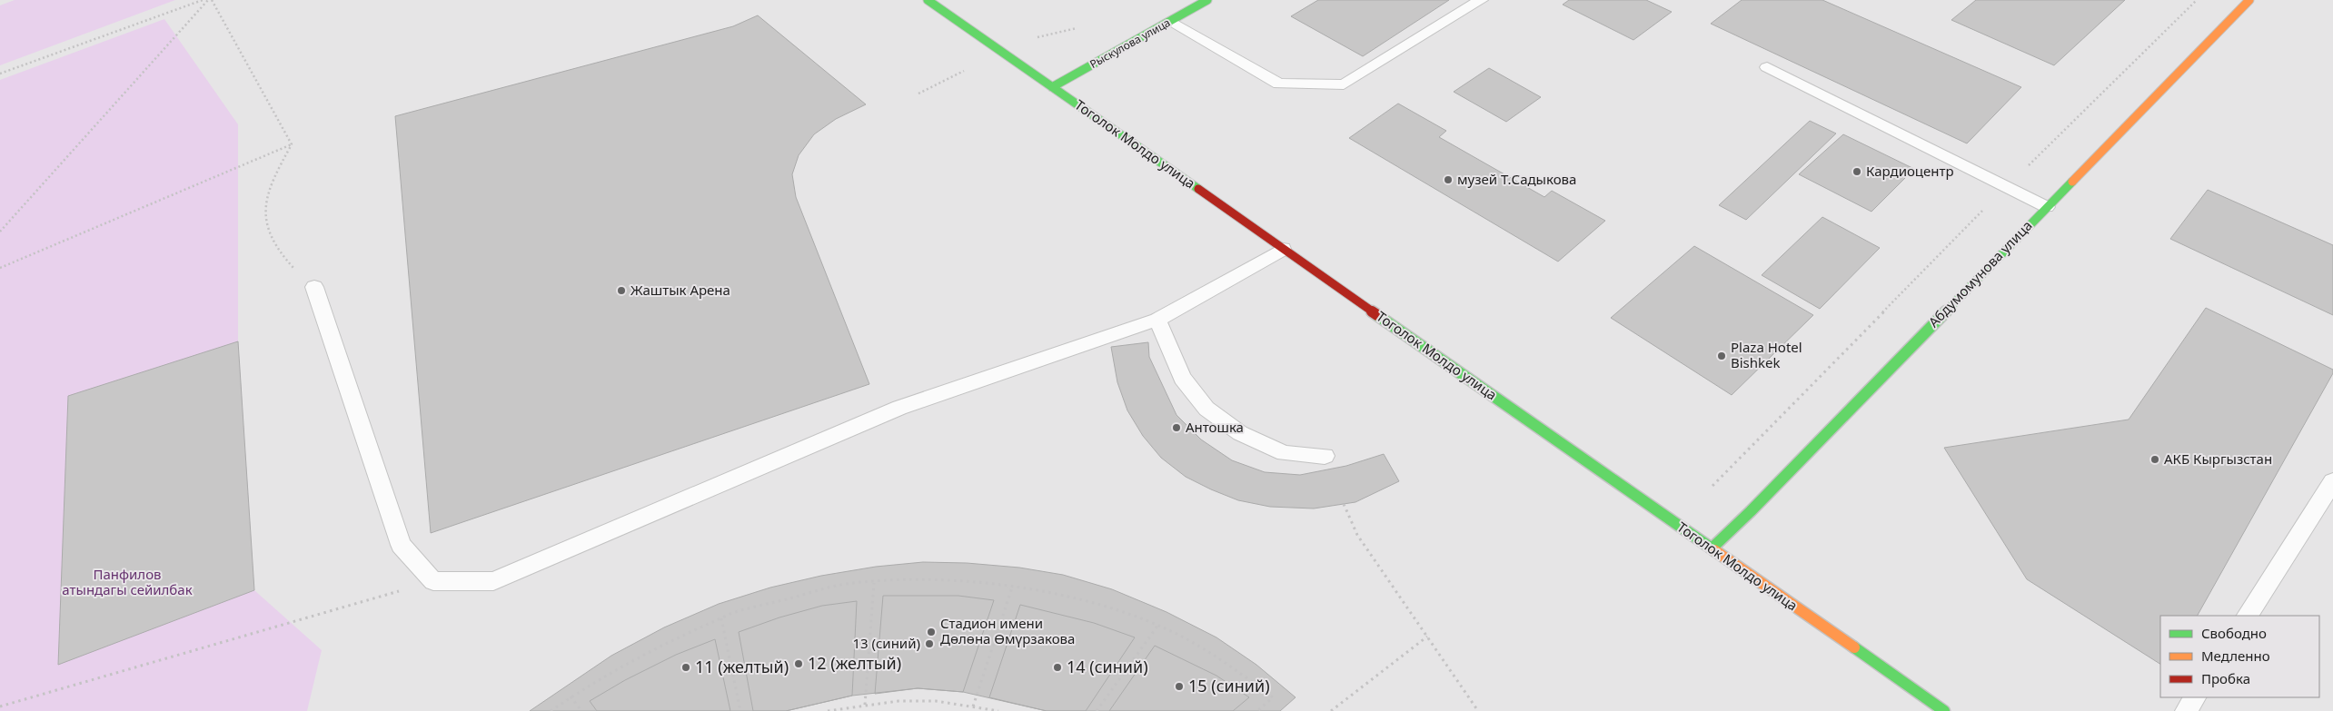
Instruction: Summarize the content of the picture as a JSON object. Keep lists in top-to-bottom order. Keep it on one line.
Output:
{"streets":{"street":["Рыскулова улица","Тоголок Молдо улица","Абдумомунова улица"]},"crossings":[["Рыскулова улица","Тоголок Молдо улица"],["Тоголок Молдо улица","Абдумомунова улица"]],"parks":["Панфилов атындагы сейилбак"],"places":["Кардиоцентр","музей Т.Садыкова","Жаштык Арена","Plaza Hotel Bishkek","Антошка","АКБ Кыргызстан","Стадион имени Дөлөна Өмүрзакова","13 (синий)","12 (желтый)","11 (желтый)","14 (синий)","15 (синий)"],"legend":["Свободно","Медленно","Пробка"]}
